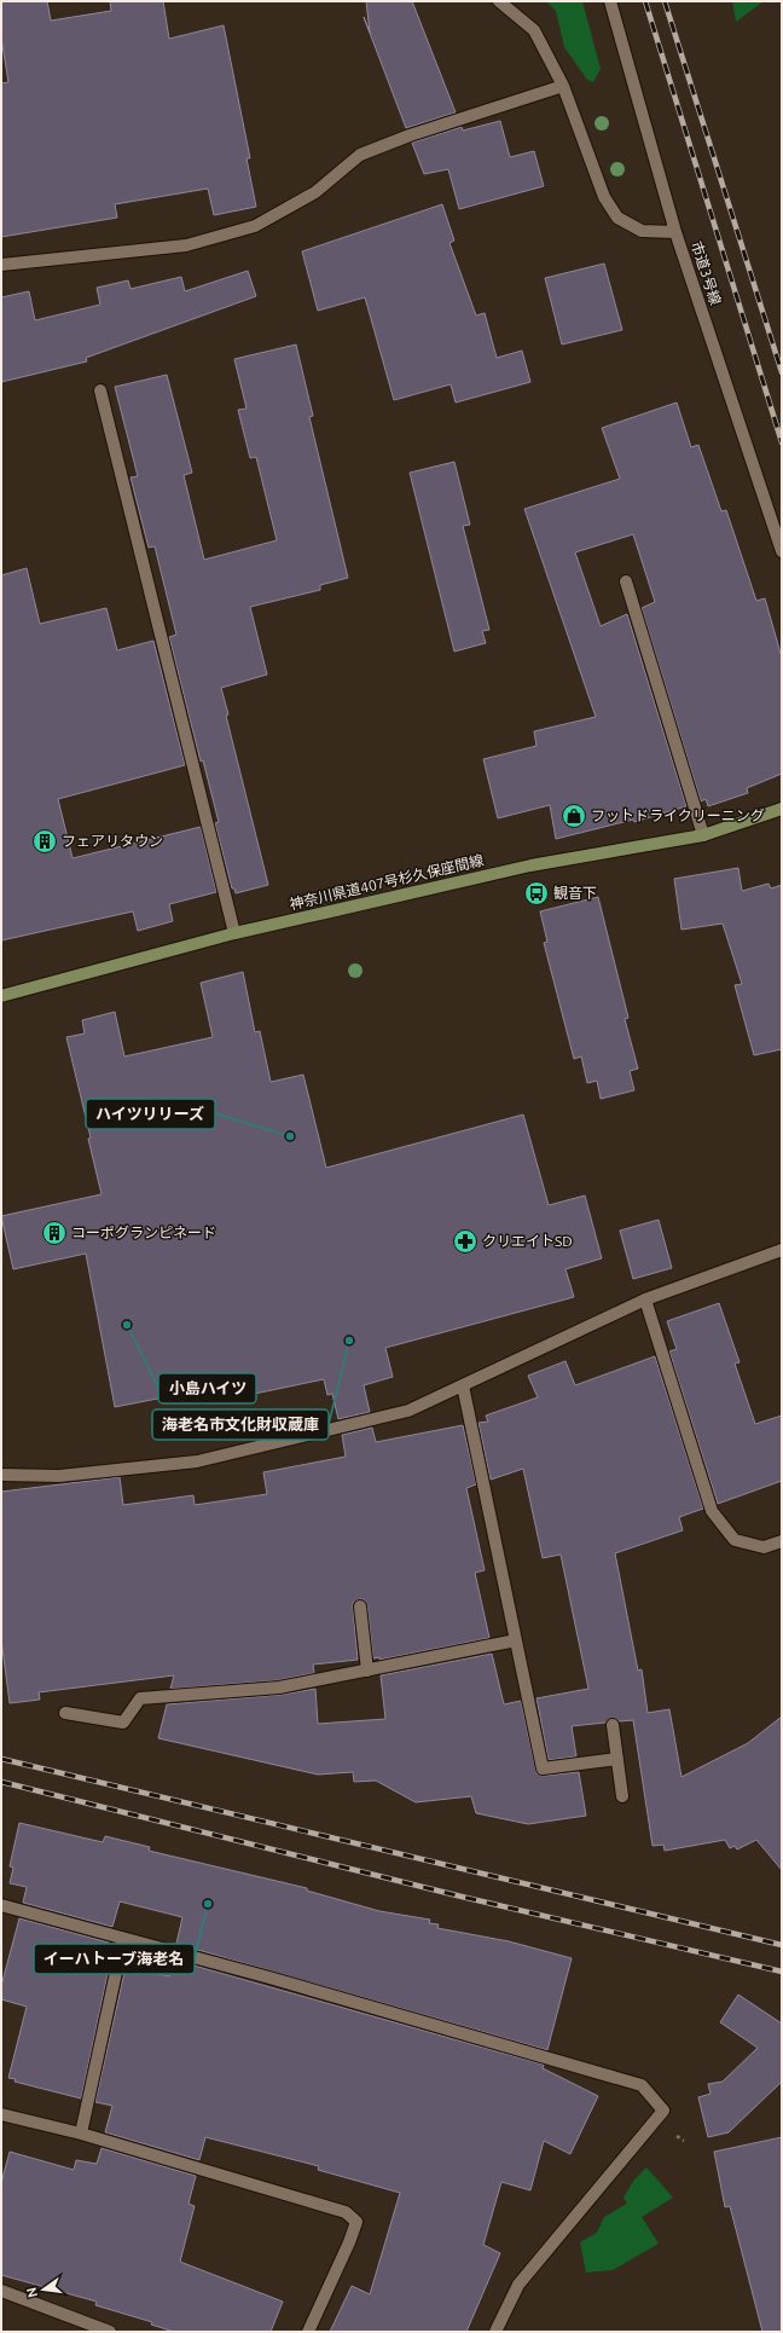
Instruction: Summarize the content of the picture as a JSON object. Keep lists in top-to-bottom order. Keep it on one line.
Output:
{"streets":{"main road":["神奈川県道407号杉久保座間線"],"street":["市道3号線"]},"places":{"shop":["フットドライクリーニング"],"building":["フェアリタウン","コーポグランピネード"],"bus stop":["観音下"],"other":["ハイツリリーズ","小島ハイツ","海老名市文化財収蔵庫","イーハトーブ海老名"],"pharmacy":["クリエイトSD"]},"north":"left"}
